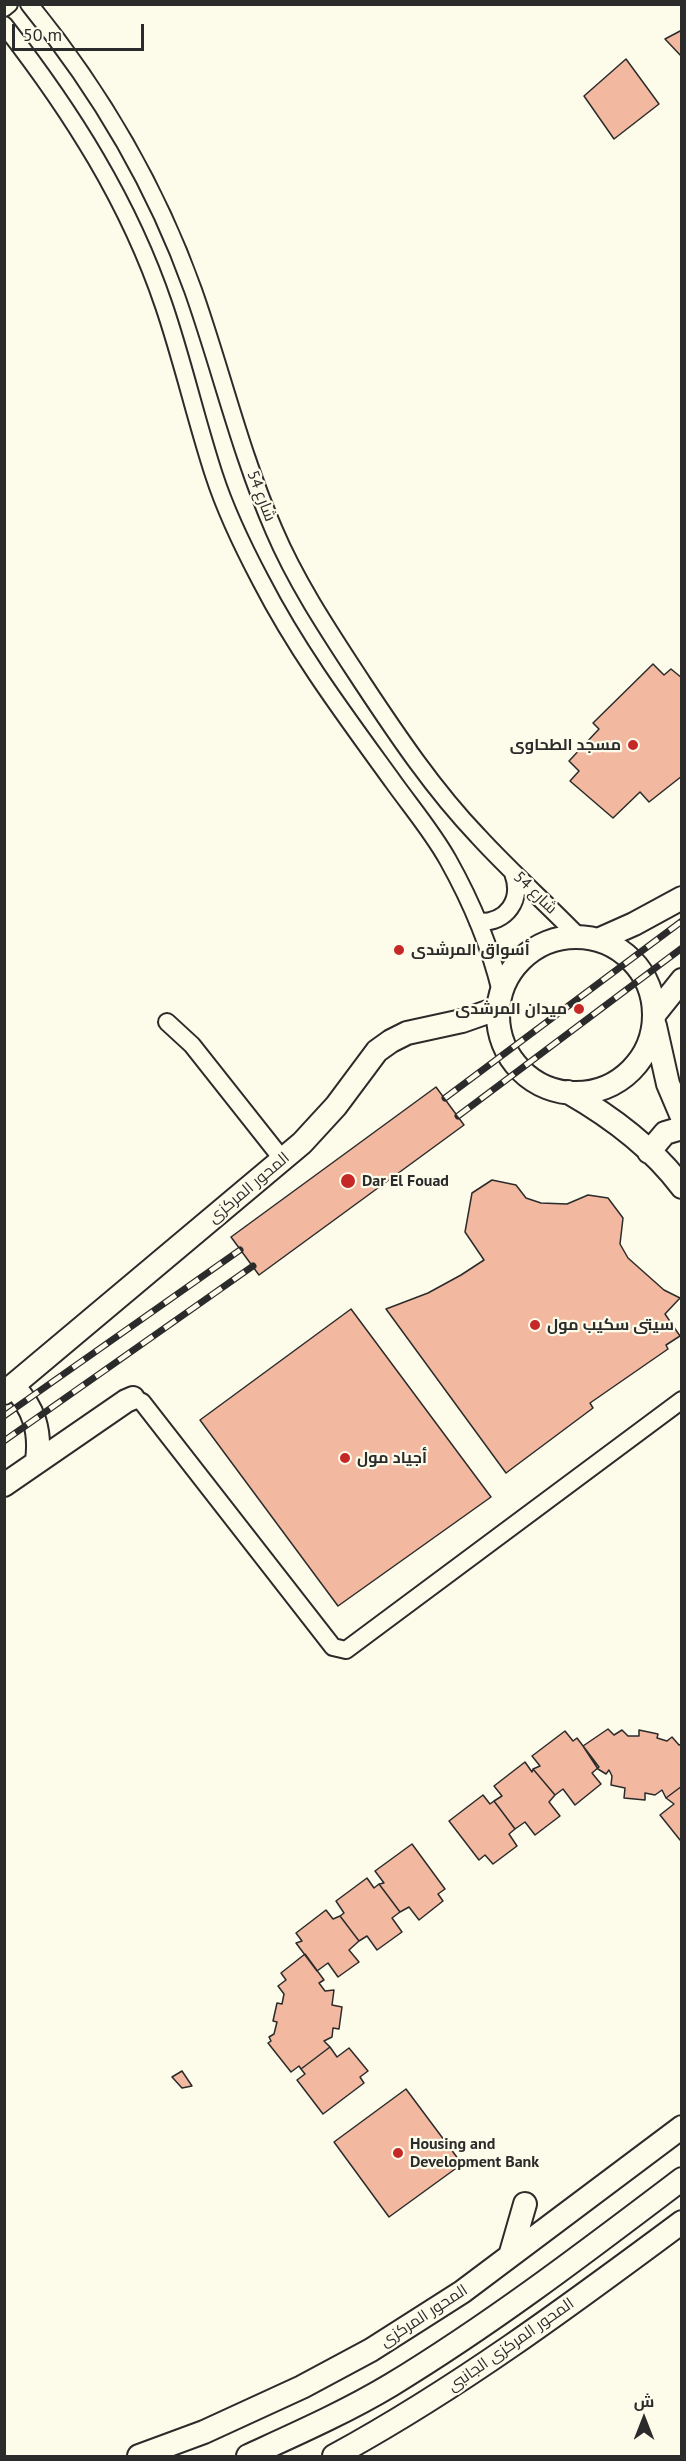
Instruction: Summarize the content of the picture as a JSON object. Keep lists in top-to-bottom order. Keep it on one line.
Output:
{"streets":{"main road":["المحور المركزى","المحور المركزى الجانبى"],"street":["شارع 54"]},"crossings":[["شارع 54","المحور المركزى"]],"places":["مسجد الطحاوى","أسواق المرشدى","ميدان المرشدى","Dar El Fouad","سيتى سكيب مول","أجياد مول","Housing and Development Bank"],"scale_bar":"50 m","north":"top"}
